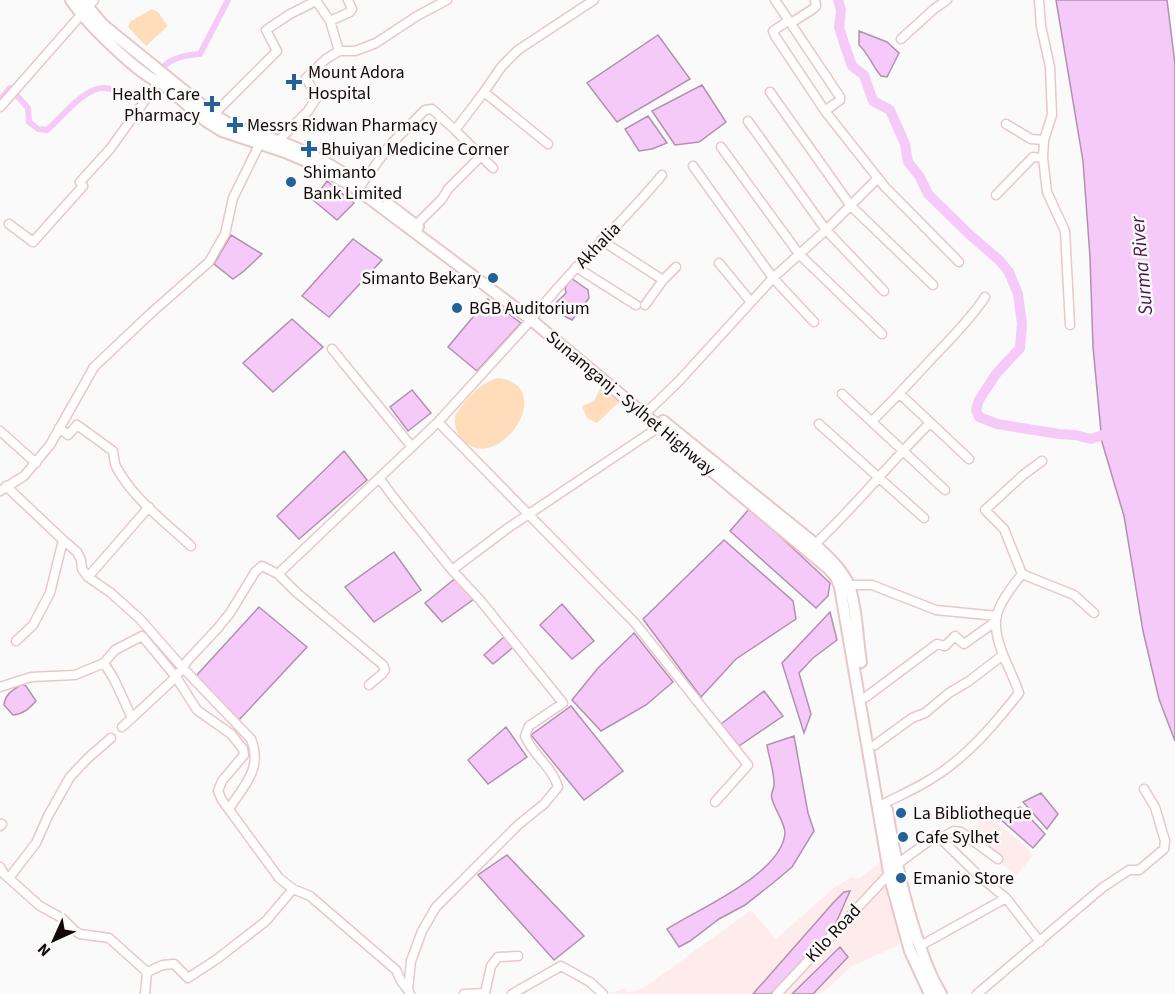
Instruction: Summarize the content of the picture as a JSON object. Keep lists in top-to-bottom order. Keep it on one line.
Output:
{"streets":{"main road":["Sunamganj - Sylhet Highway"],"street":["Akhalia","Kilo Road"]},"crossings":[["Akhalia","Sunamganj - Sylhet Highway"],["Sunamganj - Sylhet Highway","Kilo Road"]],"water":["Surma River"],"places":{"health":["Mount Adora Hospital","Health Care Pharmacy","Messrs Ridwan Pharmacy","Bhuiyan Medicine Corner"],"other":["Shimanto Bank Limited","Simanto Bekary","BGB Auditorium","La Bibliotheque","Cafe Sylhet","Emanio Store"]},"north":"bottom left"}
